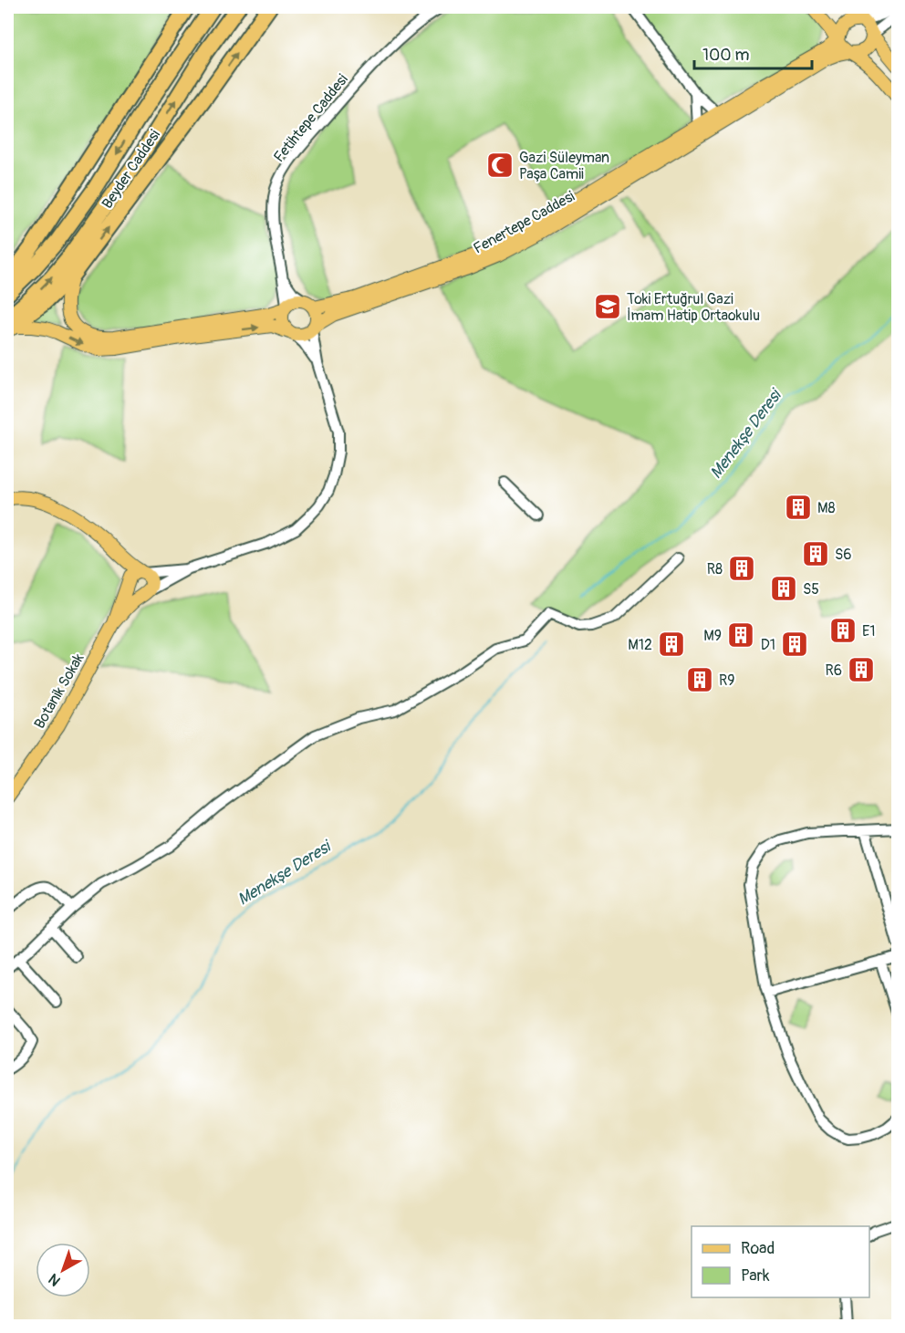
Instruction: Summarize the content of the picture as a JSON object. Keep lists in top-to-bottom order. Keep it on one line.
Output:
{"streets":{"highway":["Beyder Caddesi"],"main road":["Fenertepe Caddesi","Botanik Sokak"],"street":["Fetihtepe Caddesi"]},"crossings":[["Fetihtepe Caddesi","Fenertepe Caddesi"]],"water":["Menekşe Deresi"],"places":{"mosque":["Gazi Süleyman Paşa Camii"],"school or university":["Toki Ertuğrul Gazi İmam Hatip Ortaokulu"],"building":["M8","S6","R8","S5","E1","M9","M12","D1","R6","R9"]},"legend":["Road","Park"],"scale_bar":"100 m","north":"bottom left"}
